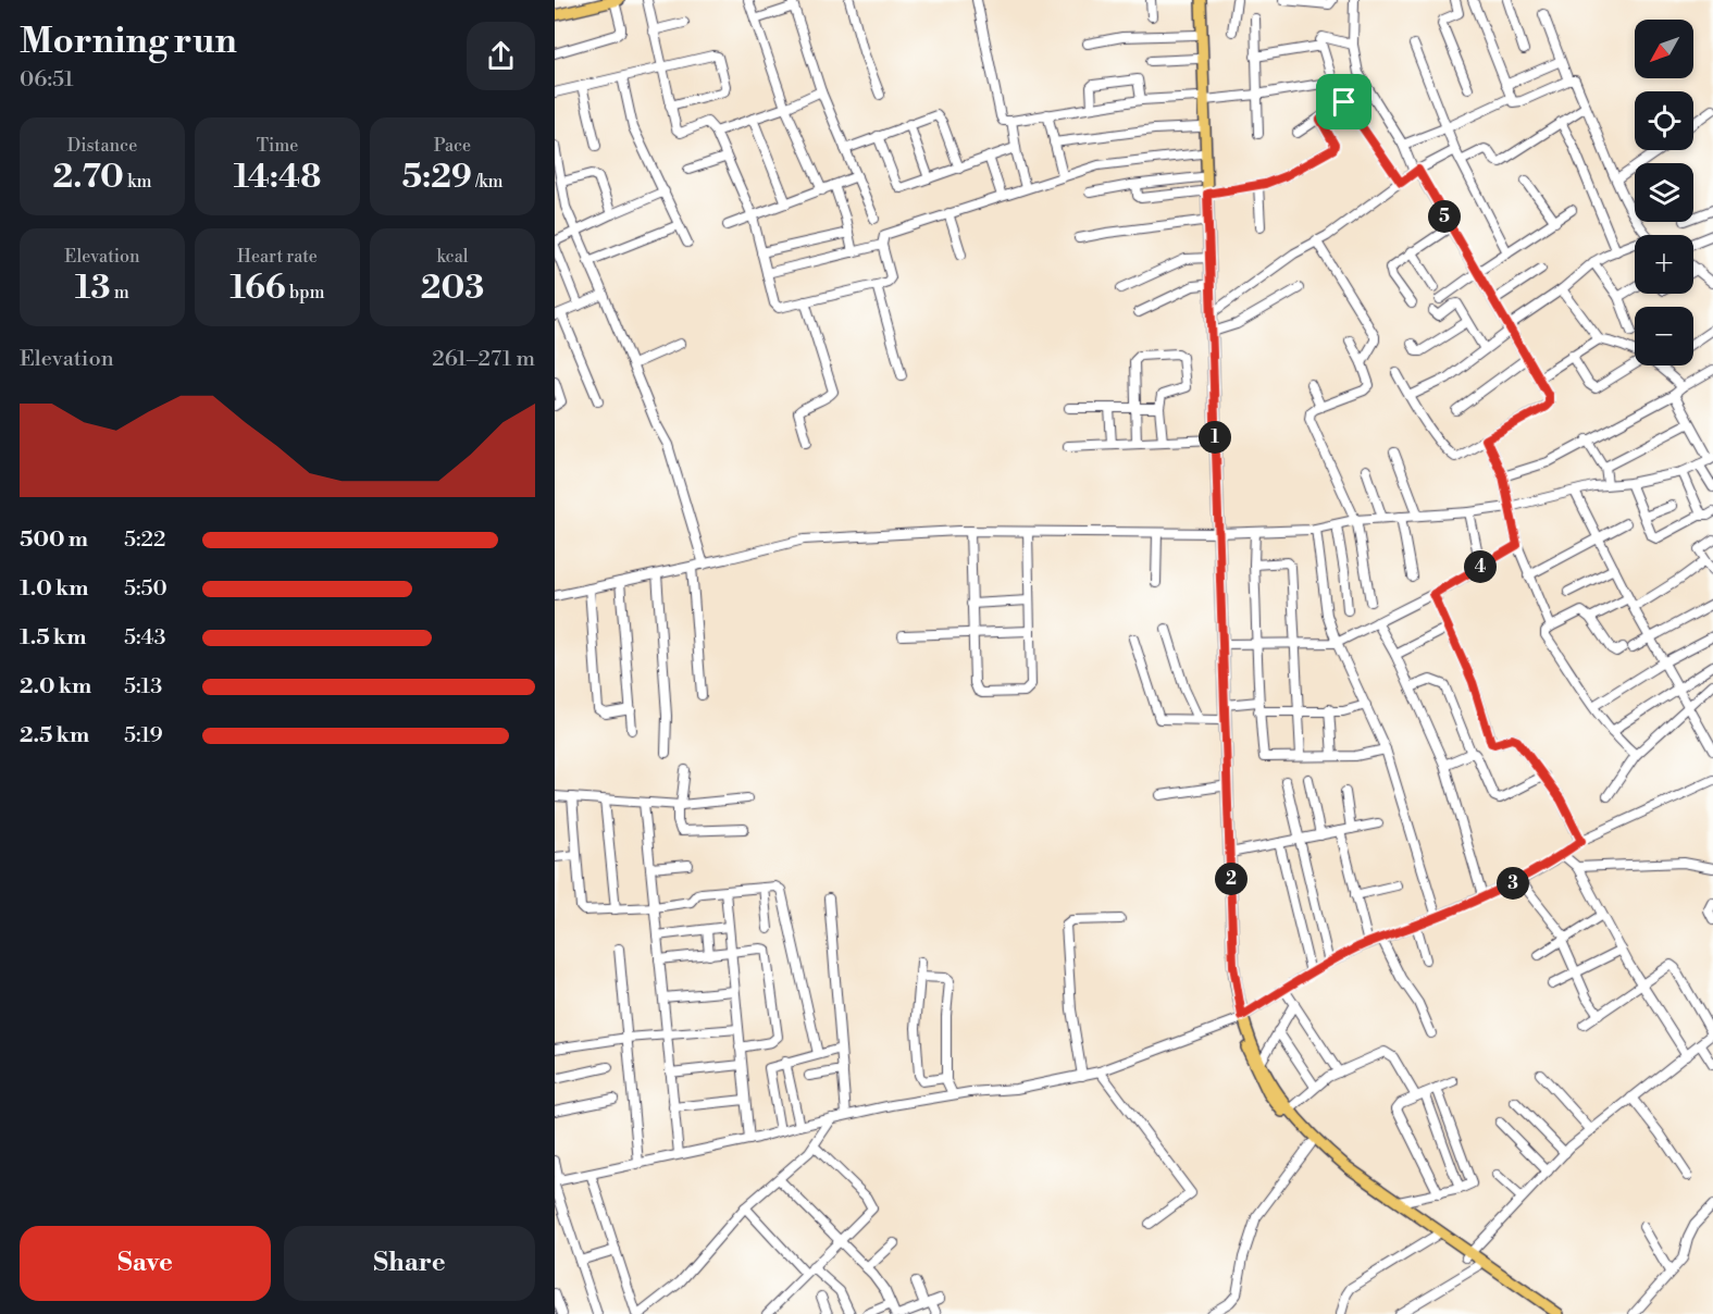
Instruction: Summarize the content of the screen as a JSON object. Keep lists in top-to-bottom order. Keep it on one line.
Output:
{"north":"bottom left","page":{"heading":["Morning run","06:51"],"map_buttons":["+","−"],"stats":[["Distance","2.70 km"],["Time","14:48"],["Pace","5:29 /km"],["Elevation","13 m"],["Heart rate","166 bpm"],["kcal","203"]],"pins":["5","1","4","2","3"],"chart":["Elevation","261–271 m"],"list":[{"name":"500 m","note":"5:22"},{"name":"1.0 km","note":"5:50"},{"name":"1.5 km","note":"5:43"},{"name":"2.0 km","note":"5:13"},{"name":"2.5 km","note":"5:19"}],"buttons":["Save","Share"]}}
